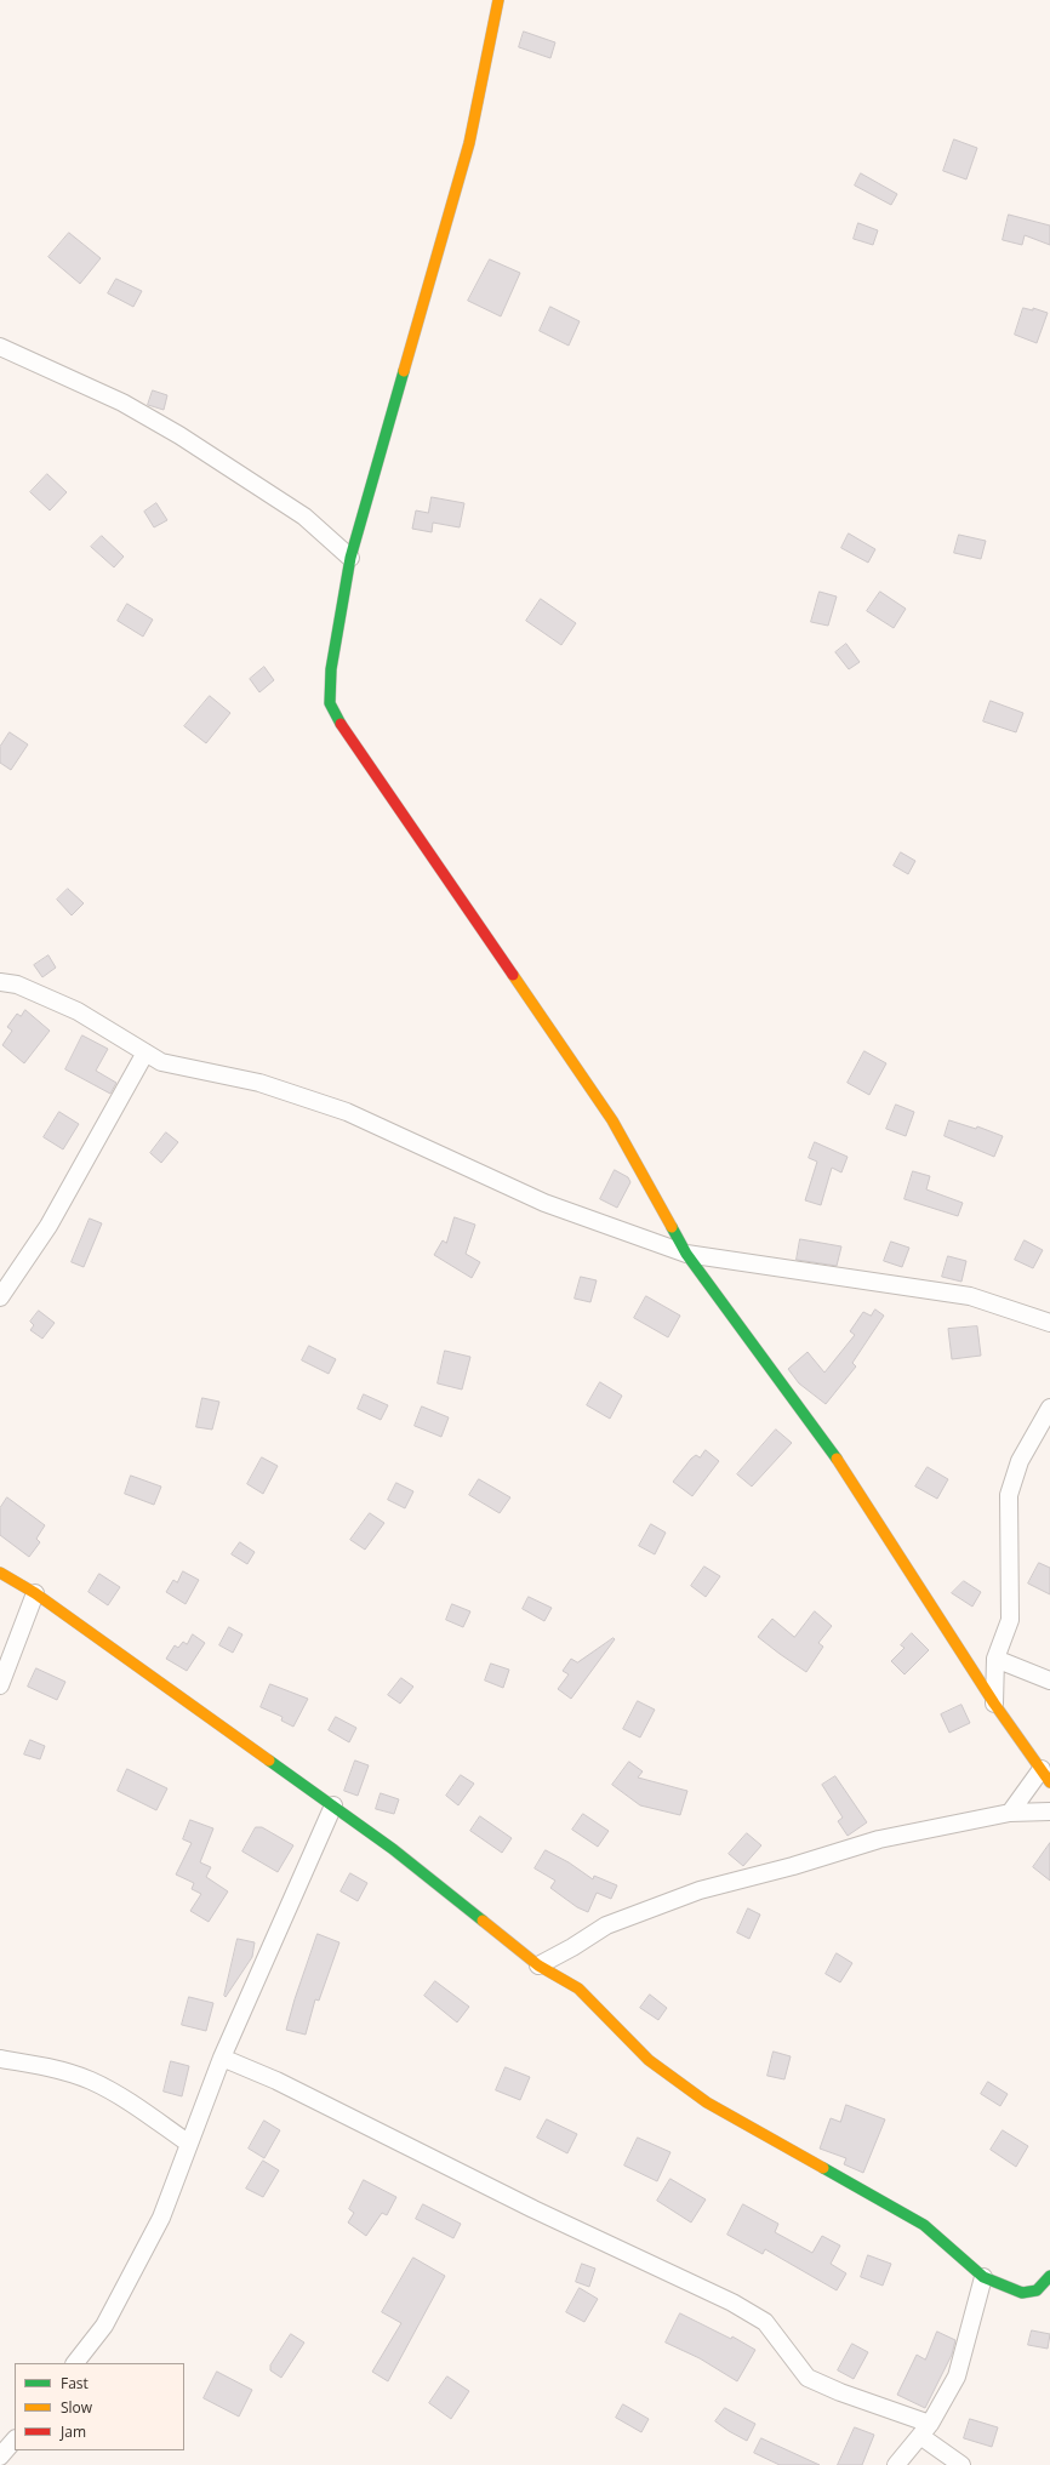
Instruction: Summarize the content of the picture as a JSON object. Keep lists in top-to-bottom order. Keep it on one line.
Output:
{"legend":["Fast","Slow","Jam"]}
